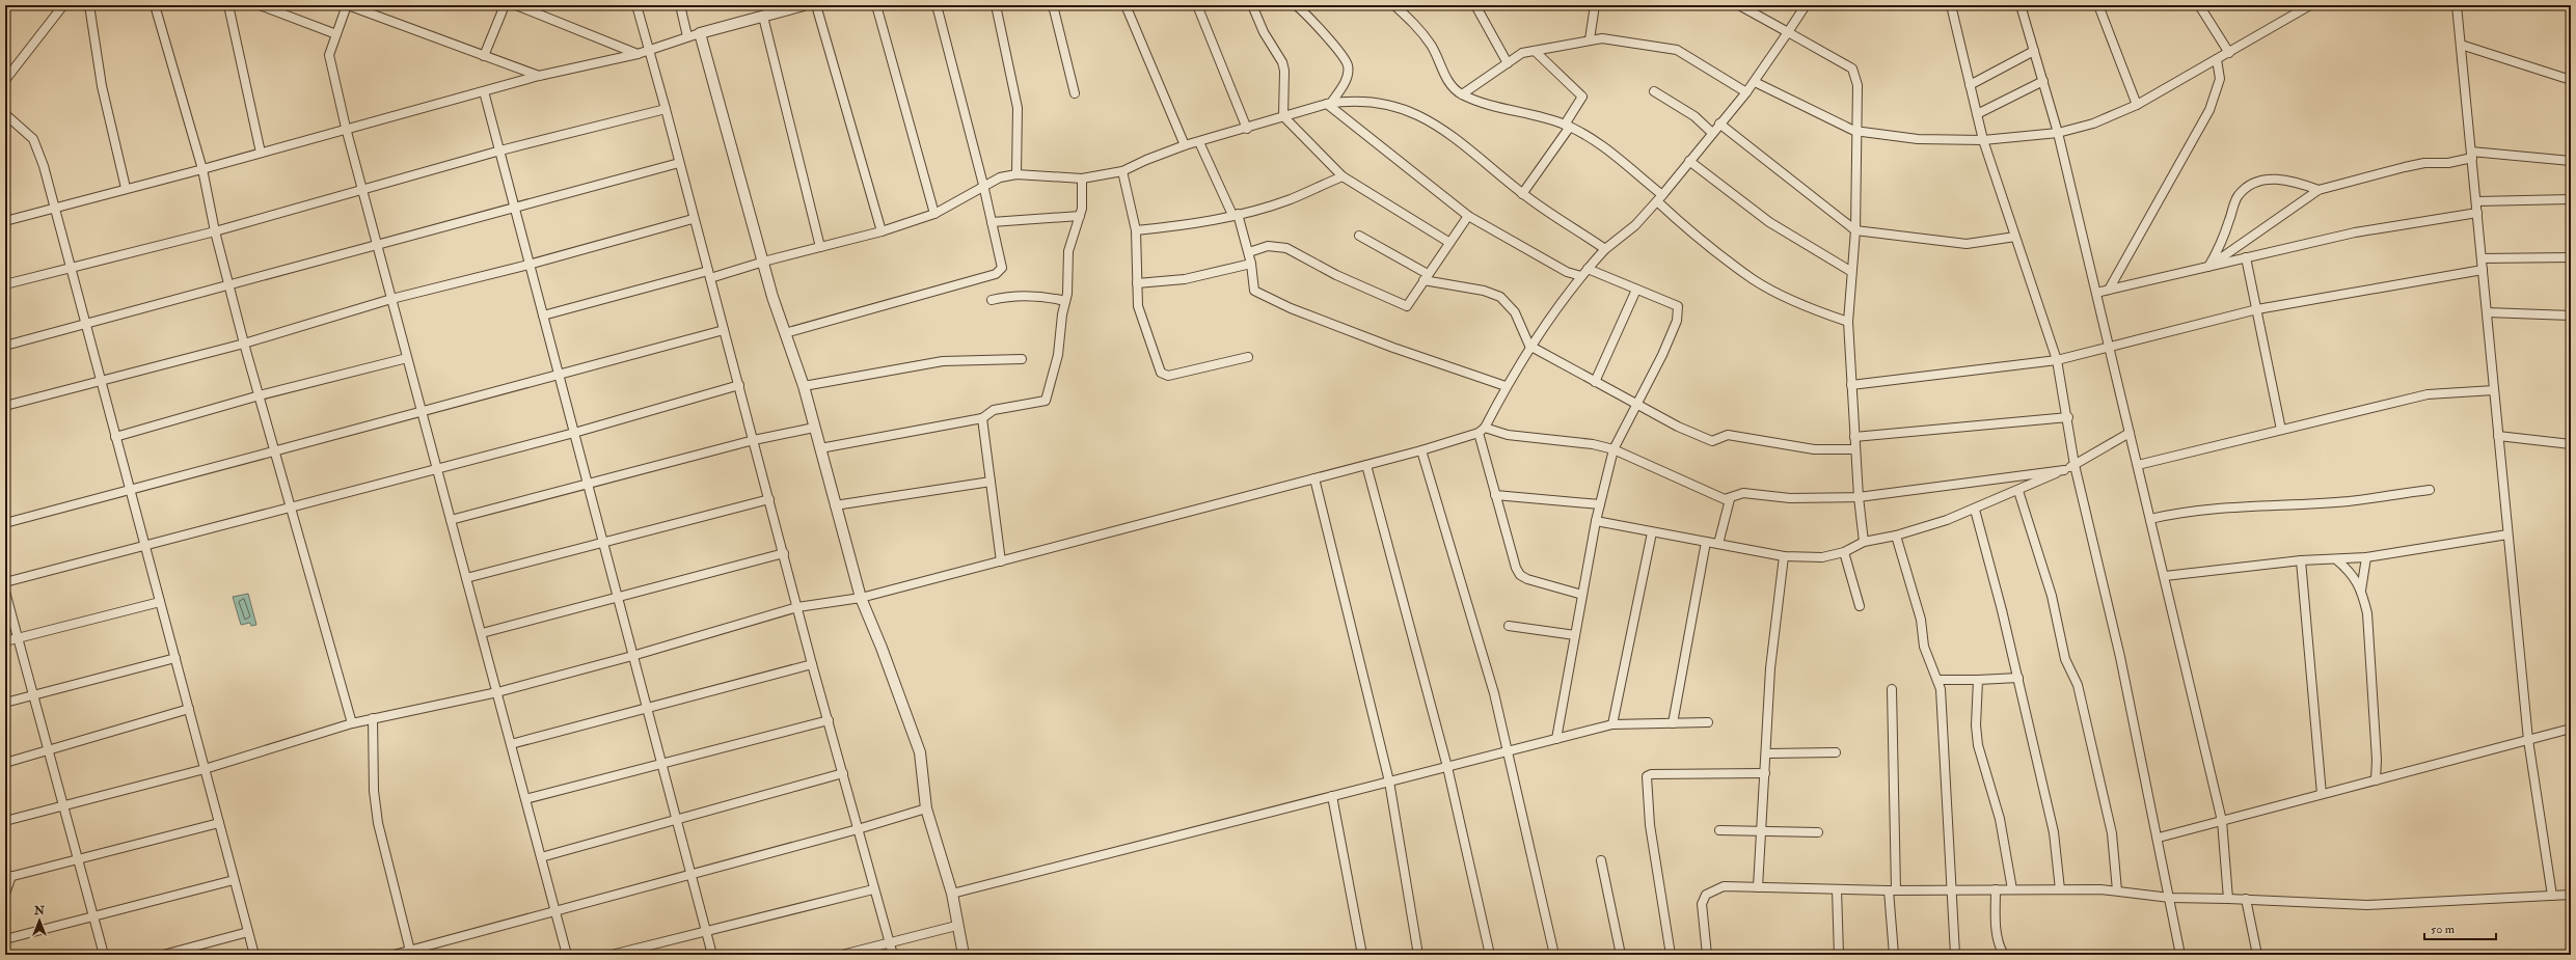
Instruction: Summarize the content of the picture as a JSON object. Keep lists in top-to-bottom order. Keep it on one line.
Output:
{"scale_bar":"50 m","north":"top"}
